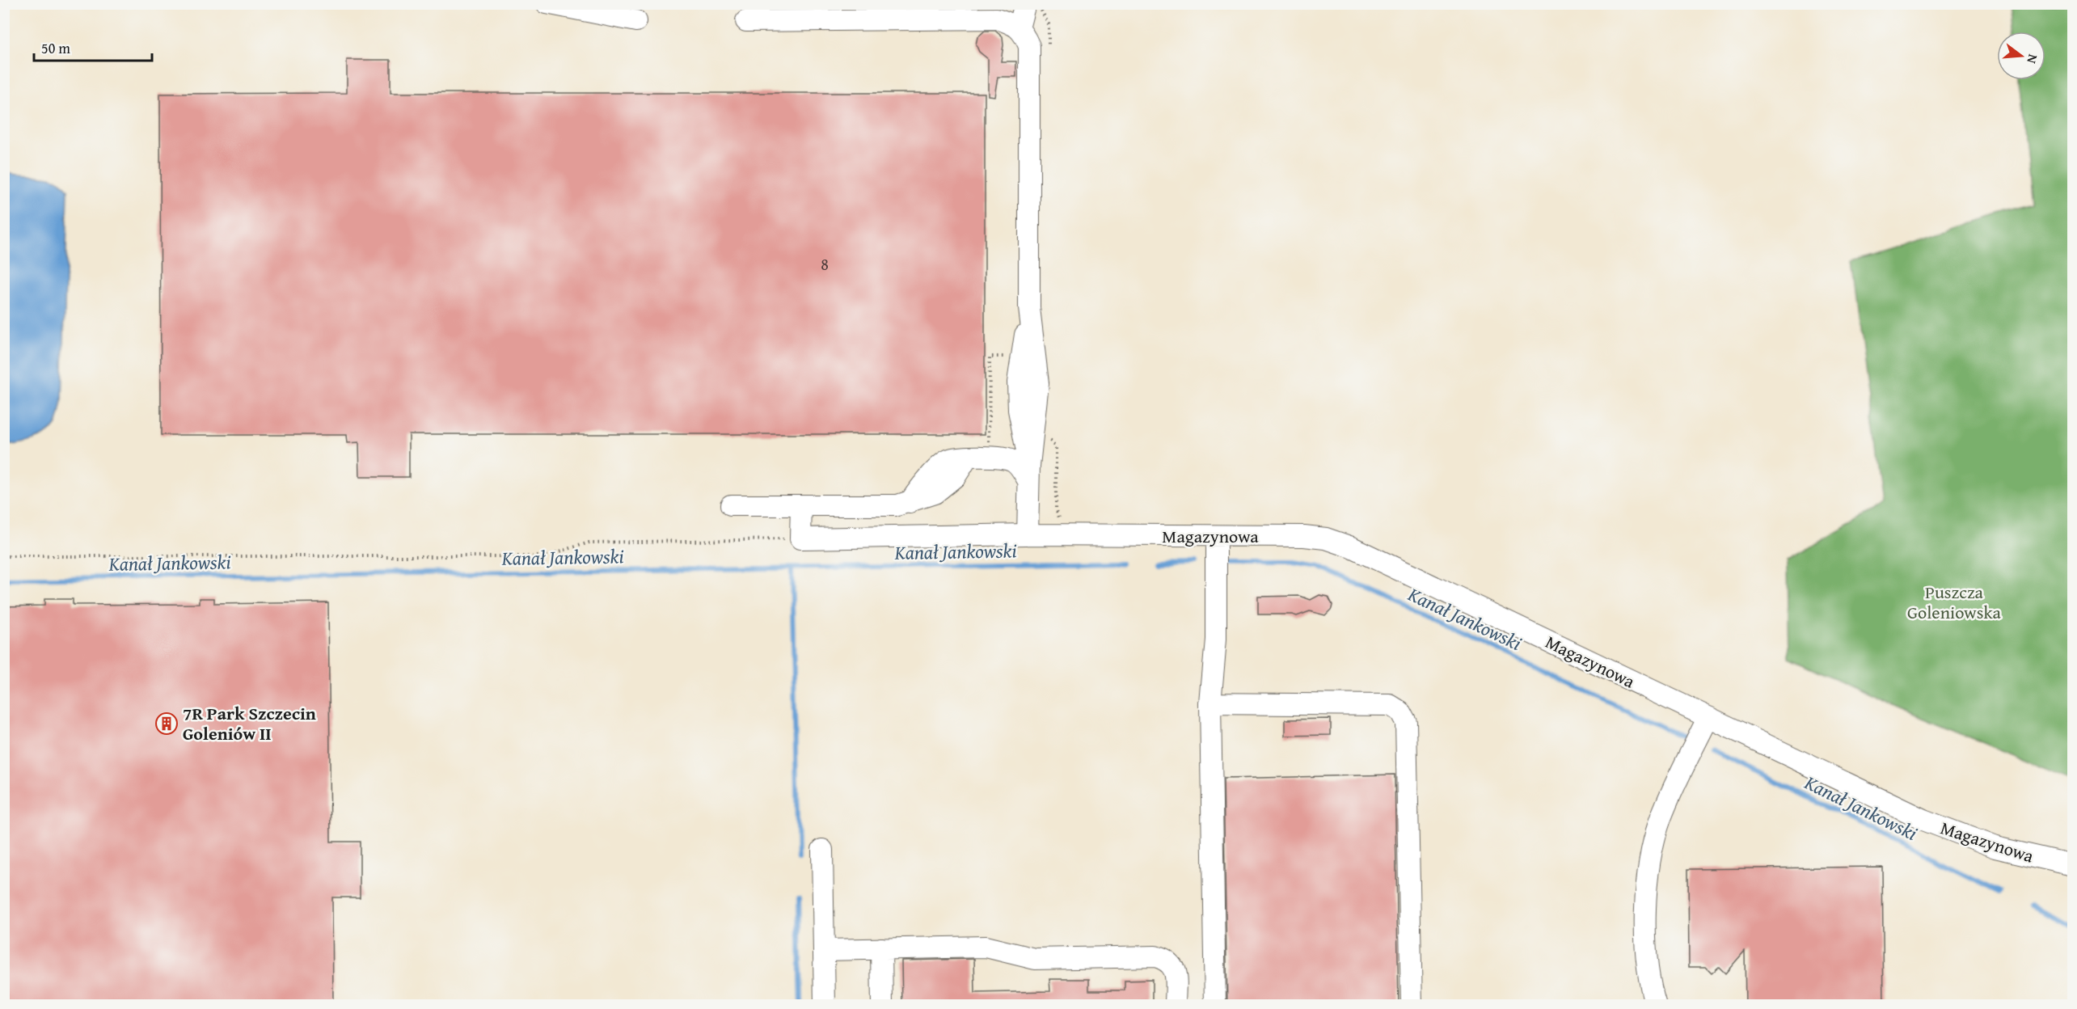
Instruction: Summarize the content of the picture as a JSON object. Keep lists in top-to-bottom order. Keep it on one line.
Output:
{"streets":{"street":["Magazynowa"]},"water":["Kanał Jankowski"],"parks":["Puszcza Goleniowska"],"places":{"building":["7R Park Szczecin Goleniów II"]},"house_numbers":["8"],"scale_bar":"50 m","north":"right"}
